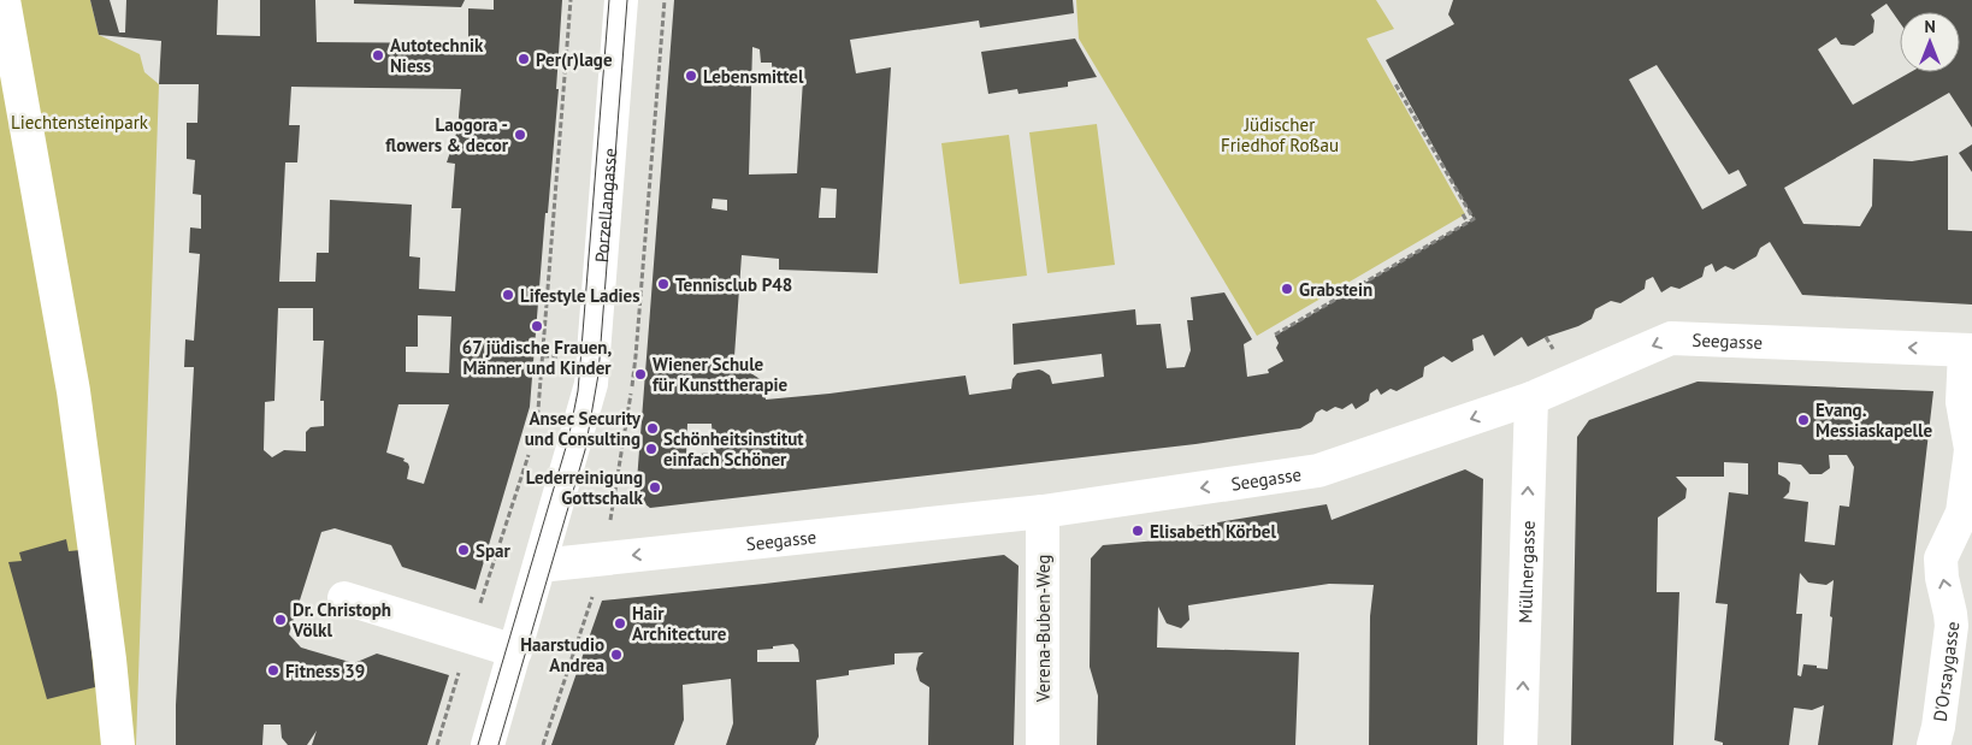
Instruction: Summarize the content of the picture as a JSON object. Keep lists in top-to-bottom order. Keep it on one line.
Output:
{"streets":{"street":["Porzellangasse","Seegasse","Müllnergasse","Verena-Buben-Weg","D'Orsaygasse"]},"crossings":[["Porzellangasse","Seegasse"],["Seegasse","Müllnergasse"],["Seegasse","Verena-Buben-Weg"],["Seegasse","D'Orsaygasse"]],"one_way":["Seegasse","Müllnergasse","D'Orsaygasse"],"parks":["Liechtensteinpark","Jüdischer Friedhof Roßau"],"places":["Autotechnik Niess","Per(r)lage","Lebensmittel","Laogora - flowers & decor","Tennisclub P48","Grabstein","Lifestyle Ladies","67 jüdische Frauen, Männer und Kinder","Wiener Schule für Kunsttherapie","Evang. Messiaskapelle","Ansec Security und Consulting","Schönheitsinstitut einfach Schöner","Lederreinigung Gottschalk","Elisabeth Körbel","Spar","Dr. Christoph Völkl","Hair Architecture","Haarstudio Andrea","Fitness 39"],"north":"top"}
